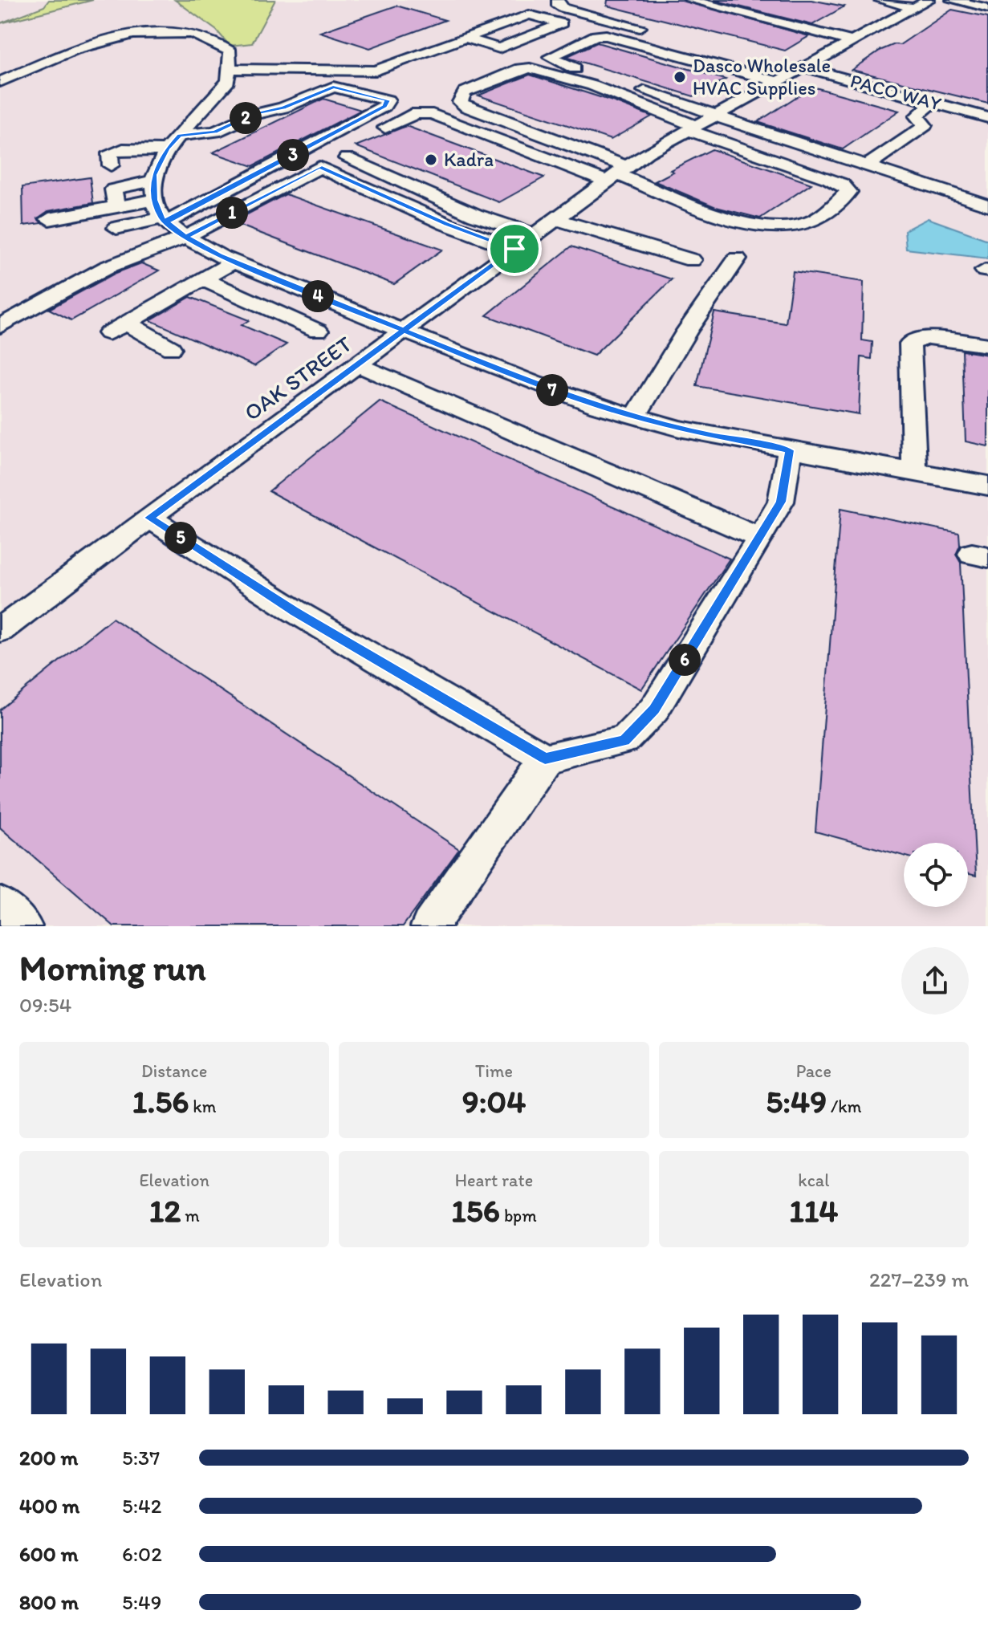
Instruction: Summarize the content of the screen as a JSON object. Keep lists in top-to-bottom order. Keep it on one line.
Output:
{"streets":{"street":["PACO WAY","OAK STREET"]},"crossings":[["PACO WAY","OAK STREET"]],"places":["Dasco Wholesale HVAC Supplies","Kadra"],"page":{"pins":["2","3","1","4","7","5","6"],"heading":["Morning run","09:54"],"stats":[["Distance","1.56 km"],["Time","9:04"],["Pace","5:49 /km"],["Elevation","12 m"],["Heart rate","156 bpm"],["kcal","114"]],"chart":["Elevation","227–239 m"],"list":[{"name":"200 m","note":"5:37"},{"name":"400 m","note":"5:42"},{"name":"600 m","note":"6:02"},{"name":"800 m","note":"5:49"}]}}
